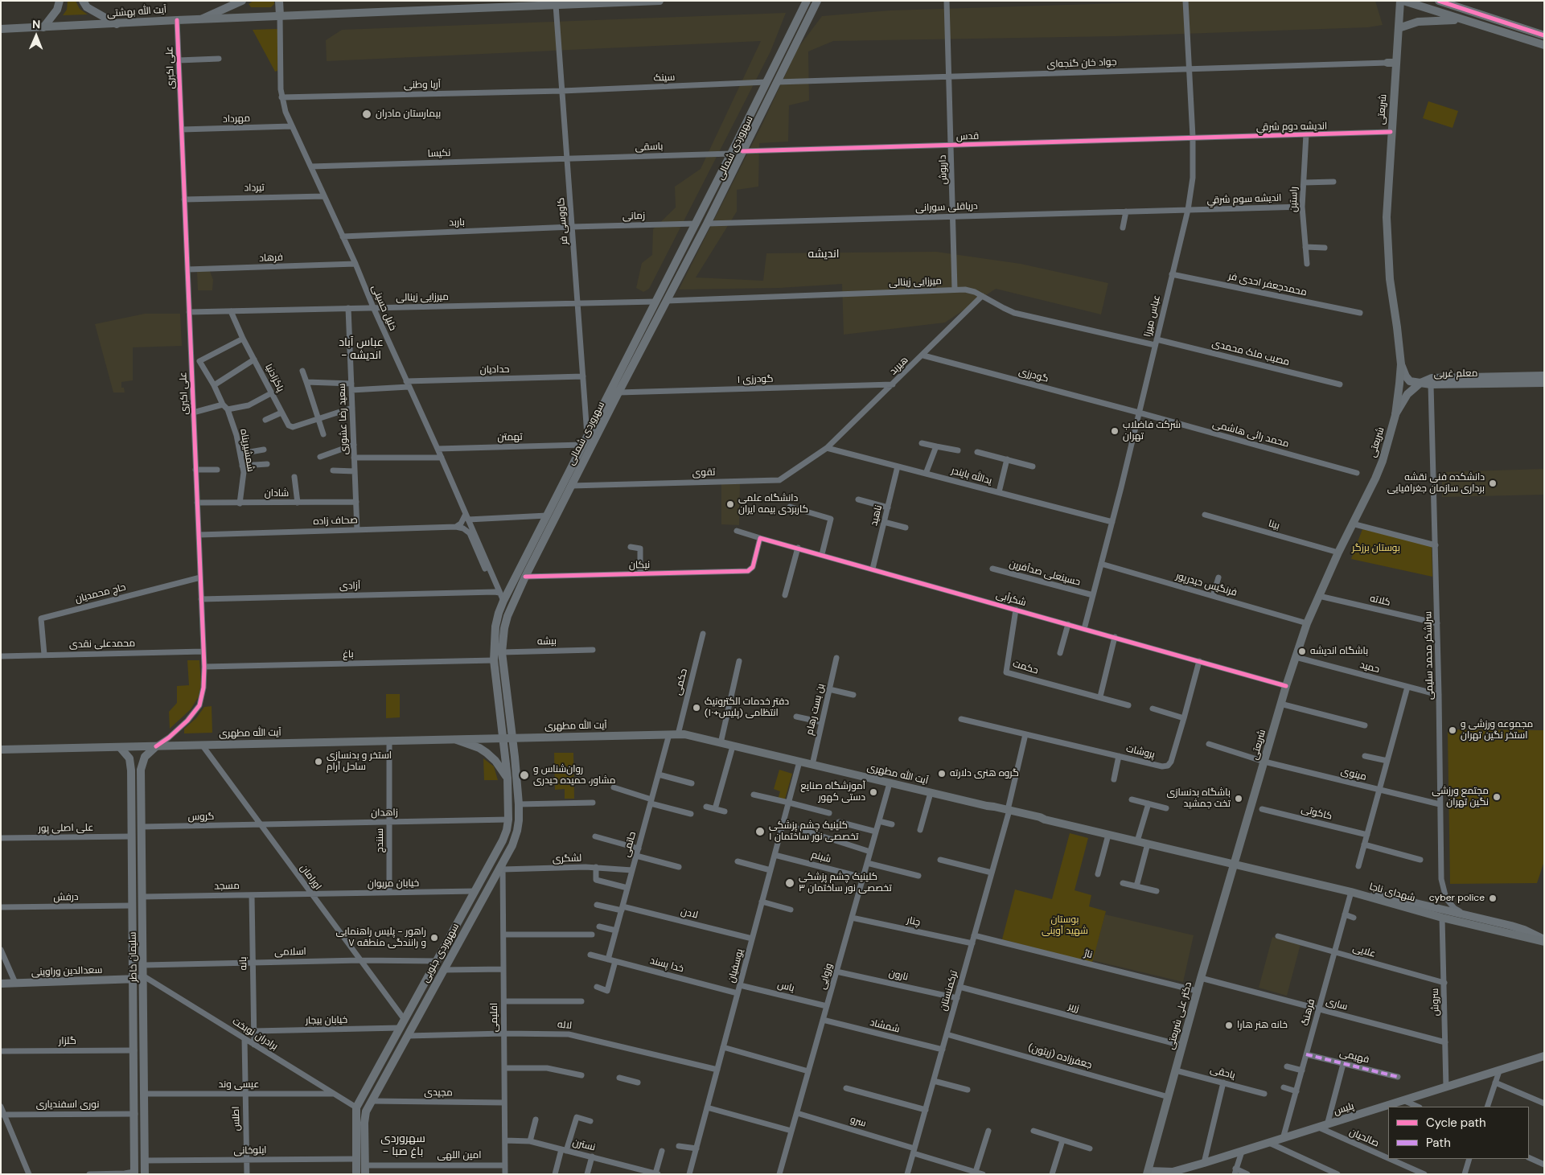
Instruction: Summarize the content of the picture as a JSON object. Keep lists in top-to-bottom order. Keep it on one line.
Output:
{"streets":{"main road":["آیت الله بهشتی","شریعتی","سهروردی شمالی","معلم غربی","آیت الله مطهری","شهدای ناجا","سهروردی جنوبی","سلیمان خاطر","سعدالدین وراوینی","دکتر علی شریعتی","پلیس"],"street":["جواد خان گنجه‌ای","علی‌ اکبری","سینک","آریا وطنی","مهرداد","انديشه دوم شرقي","قدس","باسقی","نکیسا","داریوش","تیرداد","اندیشه سوم شرقي","راستین","دریاقلی سورانی","زمانی","کاووسی فر","باربد","فرهاد","میرزایی زینالی","محمدجعفر احدی فر","خلیل حسینی","عباس میرزا","مصیب ملک محمدی","هیربد","حدادیان","گودرزی","پاکزادنیا","گودرزی ۱","سعید رضا عشوری","محمد راثی هاشمی","تهمتن","شمشیرپناه","تقوی","یدالله بایندر","شادان","ناهید","صحاف زاده","بینا","نیکان","حسینعلی صدآفرین","فرنگیس حیدرپور","آزادی","حاج محمدیان","شکرآبی","کلاته","بیشه","محمدعلی نقدی","باغ","سرلشکر محمد سلیمی","حکمت","حمید","حکمی","بن بست رهام","پروشات","مینوی","زاهدان","کاکوتی","گروس","علی اصلی پور","سنندج","حاتمی","شبنم","لشگری","اورامان","خیابان مریوان","مسجد","درفش","لادن","چنار","علایی","اسلامی","ناژ","بانه","خدا پسند","یوسفیان","نارون","وزوایی","یاس","ترکمنستان","سروش","ساری","زریر","فرهنگ","اقلیمی","خیابان بیجار","لاله","شمشاد","برادران نوبخت","گلزار","جعفرزاده (زیتون)","فهیمی","یاحقی","عیسی وند","مجیدی","نوری اسفندیاری","اطلس","سرو","صالحیان","نسترن","ایلوخانی","امین اللهی"]},"crossings":[["آیت الله بهشتی","علی‌ اکبری"],["آیت الله بهشتی","کاووسی فر"],["آیت الله بهشتی","خلیل حسینی"],["جواد خان گنجه‌ای","شریعتی"],["جواد خان گنجه‌ای","سهروردی شمالی"],["جواد خان گنجه‌ای","داریوش"],["جواد خان گنجه‌ای","عباس میرزا"],["علی‌ اکبری","مهرداد"],["علی‌ اکبری","تیرداد"],["علی‌ اکبری","فرهاد"],["علی‌ اکبری","میرزایی زینالی"],["علی‌ اکبری","شادان"],["علی‌ اکبری","صحاف زاده"],["علی‌ اکبری","آزادی"],["علی‌ اکبری","حاج محمدیان"],["علی‌ اکبری","محمدعلی نقدی"],["علی‌ اکبری","باغ"],["علی‌ اکبری","آیت الله مطهری"],["علی‌ اکبری","سلیمان خاطر"],["سینک","آریا وطنی"],["سینک","سهروردی شمالی"],["سینک","کاووسی فر"],["آریا وطنی","کاووسی فر"],["آریا وطنی","خلیل حسینی"],["شریعتی","انديشه دوم شرقي"],["شریعتی","بینا"],["شریعتی","فرنگیس حیدرپور"],["شریعتی","شکرآبی"],["شریعتی","کلاته"],["شریعتی","حمید"],["شریعتی","آیت الله مطهری"],["شریعتی","مینوی"],["شریعتی","شهدای ناجا"],["شریعتی","دکتر علی شریعتی"],["مهرداد","خلیل حسینی"],["انديشه دوم شرقي","قدس"],["انديشه دوم شرقي","راستین"],["انديشه دوم شرقي","عباس میرزا"],["قدس","سهروردی شمالی"],["قدس","داریوش"],["قدس","عباس میرزا"],["باسقی","سهروردی شمالی"],["باسقی","نکیسا"],["باسقی","کاووسی فر"],["سهروردی شمالی","دریاقلی سورانی"],["سهروردی شمالی","زمانی"],["سهروردی شمالی","کاووسی فر"],["سهروردی شمالی","میرزایی زینالی"],["سهروردی شمالی","خلیل حسینی"],["سهروردی شمالی","گودرزی ۱"],["سهروردی شمالی","تهمتن"],["سهروردی شمالی","تقوی"],["سهروردی شمالی","نیکان"],["سهروردی شمالی","آزادی"],["سهروردی شمالی","بیشه"],["سهروردی شمالی","باغ"],["سهروردی شمالی","آیت الله مطهری"],["سهروردی شمالی","سهروردی جنوبی"],["نکیسا","کاووسی فر"],["نکیسا","خلیل حسینی"],["داریوش","دریاقلی سورانی"],["داریوش","میرزایی زینالی"],["تیرداد","خلیل حسینی"],["اندیشه سوم شرقي","راستین"],["اندیشه سوم شرقي","دریاقلی سورانی"],["اندیشه سوم شرقي","عباس میرزا"],["دریاقلی سورانی","عباس میرزا"],["زمانی","کاووسی فر"],["زمانی","باربد"],["کاووسی فر","باربد"],["کاووسی فر","میرزایی زینالی"],["کاووسی فر","حدادیان"],["باربد","خلیل حسینی"],["فرهاد","خلیل حسینی"],["میرزایی زینالی","خلیل حسینی"],["میرزایی زینالی","عباس میرزا"],["میرزایی زینالی","مصیب ملک محمدی"],["میرزایی زینالی","هیربد"],["میرزایی زینالی","پاکزادنیا"],["میرزایی زینالی","سعید رضا عشوری"],["محمدجعفر احدی فر","عباس میرزا"],["خلیل حسینی","حدادیان"],["خلیل حسینی","تهمتن"],["خلیل حسینی","آزادی"],["عباس میرزا","مصیب ملک محمدی"],["عباس میرزا","گودرزی"],["عباس میرزا","محمد راثی هاشمی"],["عباس میرزا","یدالله بایندر"],["عباس میرزا","حسینعلی صدآفرین"],["عباس میرزا","فرنگیس حیدرپور"],["عباس میرزا","شکرآبی"],["هیربد","گودرزی"],["هیربد","گودرزی ۱"],["هیربد","تقوی"],["هیربد","یدالله بایندر"],["حدادیان","سعید رضا عشوری"],["معلم غربی","سرلشکر محمد سلیمی"],["گودرزی","محمد راثی هاشمی"],["پاکزادنیا","سعید رضا عشوری"],["پاکزادنیا","شمشیرپناه"],["سعید رضا عشوری","شادان"],["سعید رضا عشوری","صحاف زاده"],["شمشیرپناه","شادان"],["تقوی","یدالله بایندر"],["یدالله بایندر","ناهید"],["ناهید","شکرآبی"],["نیکان","شکرآبی"],["حاج محمدیان","محمدعلی نقدی"],["شکرآبی","حکمت"],["شکرآبی","پروشات"],["کلاته","سرلشکر محمد سلیمی"],["سرلشکر محمد سلیمی","حمید"],["سرلشکر محمد سلیمی","مینوی"],["حکمی","آیت الله مطهری"],["حکمی","حاتمی"],["بن بست رهام","آیت الله مطهری"],["آیت الله مطهری","سنندج"],["آیت الله مطهری","حاتمی"],["آیت الله مطهری","اورامان"],["آیت الله مطهری","شهدای ناجا"],["آیت الله مطهری","سهروردی جنوبی"],["آیت الله مطهری","سلیمان خاطر"],["آیت الله مطهری","یوسفیان"],["آیت الله مطهری","وزوایی"],["آیت الله مطهری","ترکمنستان"],["آیت الله مطهری","دکتر علی شریعتی"],["زاهدان","گروس"],["زاهدان","سنندج"],["زاهدان","اورامان"],["زاهدان","سهروردی جنوبی"],["گروس","اورامان"],["گروس","سلیمان خاطر"],["علی اصلی پور","سلیمان خاطر"],["سنندج","خیابان مریوان"],["حاتمی","لشگری"],["حاتمی","لادن"],["حاتمی","خدا پسند"],["شبنم","یوسفیان"],["شبنم","وزوایی"],["لشگری","سهروردی جنوبی"],["لشگری","اقلیمی"],["اورامان","خیابان مریوان"],["اورامان","مسجد"],["اورامان","اسلامی"],["اورامان","سهروردی جنوبی"],["خیابان مریوان","مسجد"],["خیابان مریوان","سهروردی جنوبی"],["مسجد","سلیمان خاطر"],["مسجد","بانه"],["شهدای ناجا","سروش"],["شهدای ناجا","فرهنگ"],["شهدای ناجا","دکتر علی شریعتی"],["درفش","سلیمان خاطر"],["لادن","یوسفیان"],["چنار","وزوایی"],["چنار","ترکمنستان"],["علایی","سروش"],["علایی","فرهنگ"],["اسلامی","سهروردی جنوبی"],["اسلامی","سلیمان خاطر"],["اسلامی","بانه"],["سهروردی جنوبی","اقلیمی"],["سهروردی جنوبی","خیابان بیجار"],["سهروردی جنوبی","لاله"],["سهروردی جنوبی","برادران نوبخت"],["سهروردی جنوبی","مجیدی"],["سهروردی جنوبی","ایلوخانی"],["سهروردی جنوبی","امین اللهی"],["ناژ","ترکمنستان"],["ناژ","دکتر علی شریعتی"],["سلیمان خاطر","سعدالدین وراوینی"],["سلیمان خاطر","برادران نوبخت"],["سلیمان خاطر","گلزار"],["سلیمان خاطر","عیسی وند"],["سلیمان خاطر","نوری اسفندیاری"],["سلیمان خاطر","ایلوخانی"],["بانه","خیابان بیجار"],["بانه","برادران نوبخت"],["خدا پسند","یوسفیان"],["یوسفیان","یاس"],["یوسفیان","لاله"],["سعدالدین وراوینی","برادران نوبخت"],["نارون","وزوایی"],["نارون","ترکمنستان"],["وزوایی","یاس"],["وزوایی","شمشاد"],["وزوایی","سرو"],["ترکمنستان","زریر"],["ترکمنستان","شمشاد"],["ترکمنستان","جعفرزاده (زیتون)"],["ترکمنستان","سرو"],["سروش","ساری"],["سروش","پلیس"],["ساری","فرهنگ"],["ساری","دکتر علی شریعتی"],["زریر","دکتر علی شریعتی"],["فرهنگ","فهیمی"],["فرهنگ","پلیس"],["دکتر علی شریعتی","جعفرزاده (زیتون)"],["دکتر علی شریعتی","یاحقی"],["دکتر علی شریعتی","پلیس"],["اقلیمی","لاله"],["اقلیمی","مجیدی"],["اقلیمی","نسترن"],["اقلیمی","امین اللهی"],["برادران نوبخت","عیسی وند"],["برادران نوبخت","اطلس"],["عیسی وند","اطلس"],["پلیس","صالحیان"],["اطلس","ایلوخانی"]],"districts":["اندیشه","عباس آباد - اندیشه","سهروردی - باغ صبا"],"parks":["بوستان برزگر","بوستان شهید آوینی"],"places":["بیمارستان مادران","شرکت فاضلاب تهران","دانشکده فنی نقشه برداری سازمان جغرافیایی","دانشگاه علمی کاربردی بیمه ایران","باشگاه اندیشه","دفتر خدمات الکترونیک انتظامی (پلیس+۱۰)","مجموعه ورزشی و استخر نگین تهران","استخر و بدنسازی ساحل آرام","گروه هنری دلارته","روان‌شناس و مشاور، حمیده حیدری","آموزشگاه صنایع دستی کهور","مجتمع ورزشی نگین تهران","باشگاه بدنسازى تخت جمشيد","کلینیک چشم پزشکی تخصصی نور ساختمان ۱","کلینیک چشم پزشکی تخصصی نور ساختمان ۳","cyber police","راهور - پلیس راهنمایی و رانندگی منطقه ۷","خانه هنر هارا"],"legend":["Cycle path","Path"],"north":"top"}
